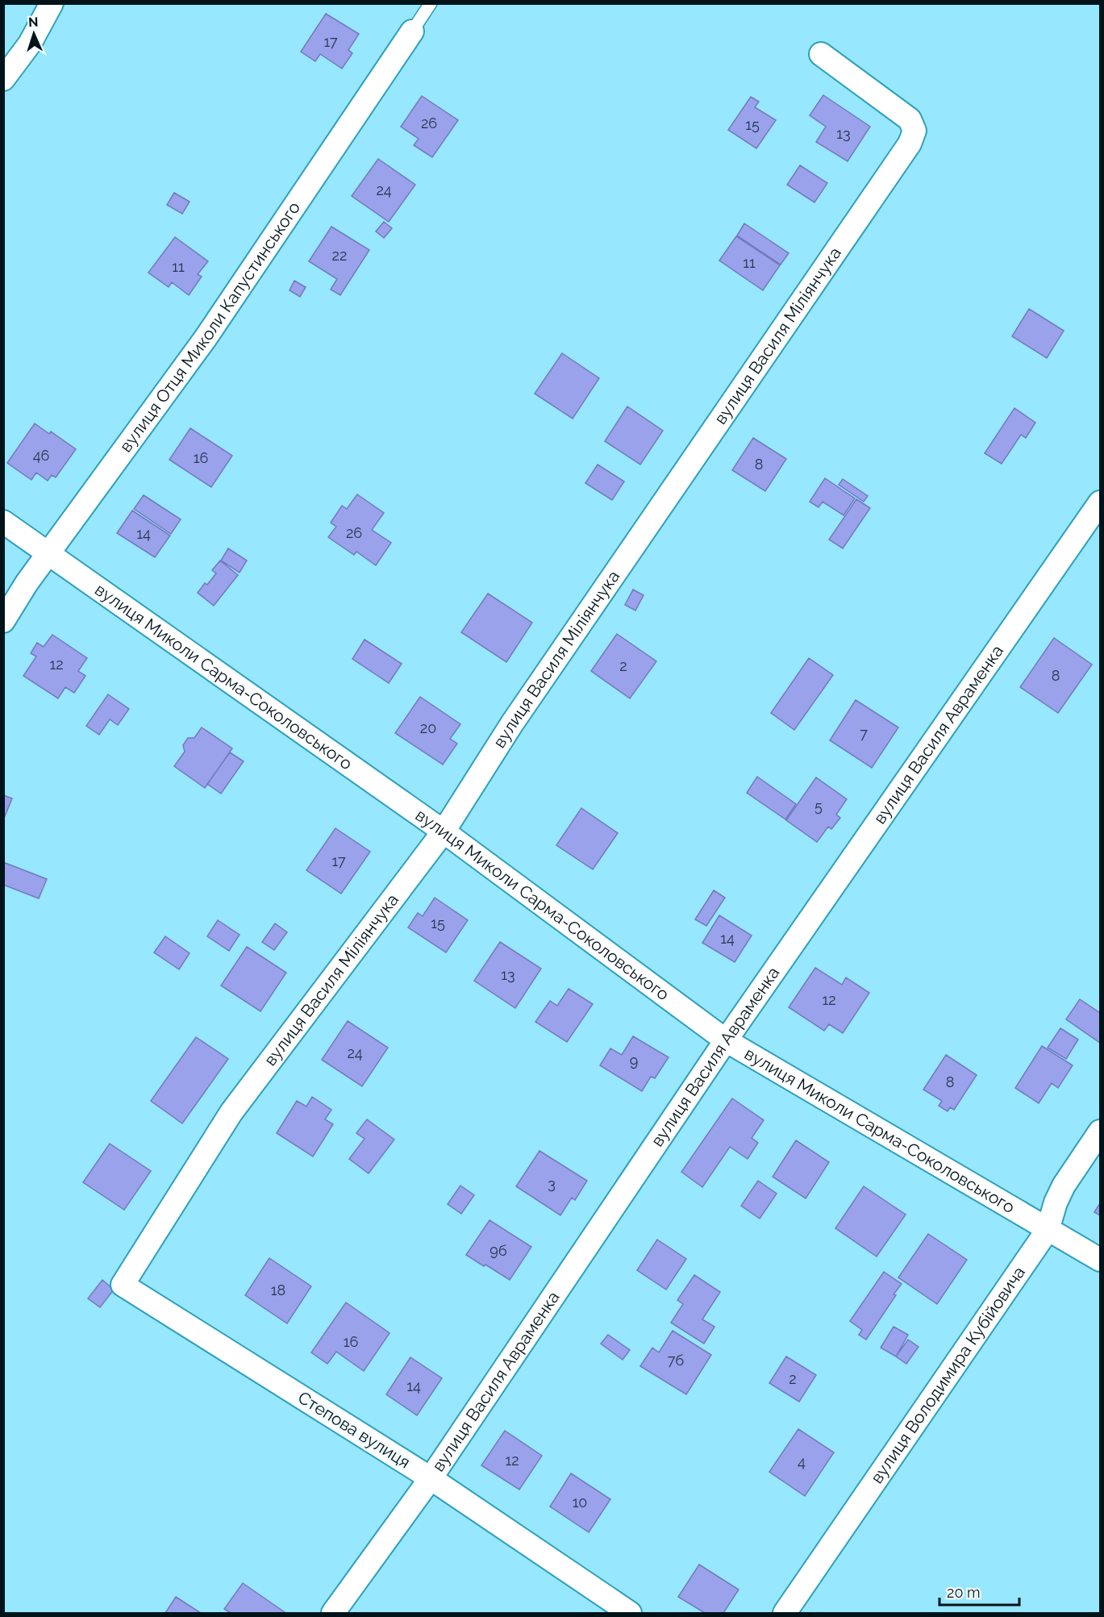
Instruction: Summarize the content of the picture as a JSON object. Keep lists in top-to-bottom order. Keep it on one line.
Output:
{"streets":{"street":["вулиця Отця Миколи Капустинського","вулиця Василя Міліянчука","вулиця Миколи Сарма-Соколовського","вулиця Василя Авраменка","вулиця Володимира Кубійовича","Степова вулиця"]},"crossings":[["вулиця Отця Миколи Капустинського","вулиця Миколи Сарма-Соколовського"],["вулиця Василя Міліянчука","вулиця Миколи Сарма-Соколовського"],["вулиця Василя Міліянчука","Степова вулиця"],["вулиця Миколи Сарма-Соколовського","вулиця Василя Авраменка"],["вулиця Миколи Сарма-Соколовського","вулиця Володимира Кубійовича"],["вулиця Василя Авраменка","Степова вулиця"]],"house_numbers":["17","26","15","13","24","22","11","11","46","16","8","26","14","12","2","8","20","7","5","17","15","14","13","12","24","9","8","3","9б","18","16","7б","2","14","12","4","10"],"scale_bar":"20 m","north":"top"}
